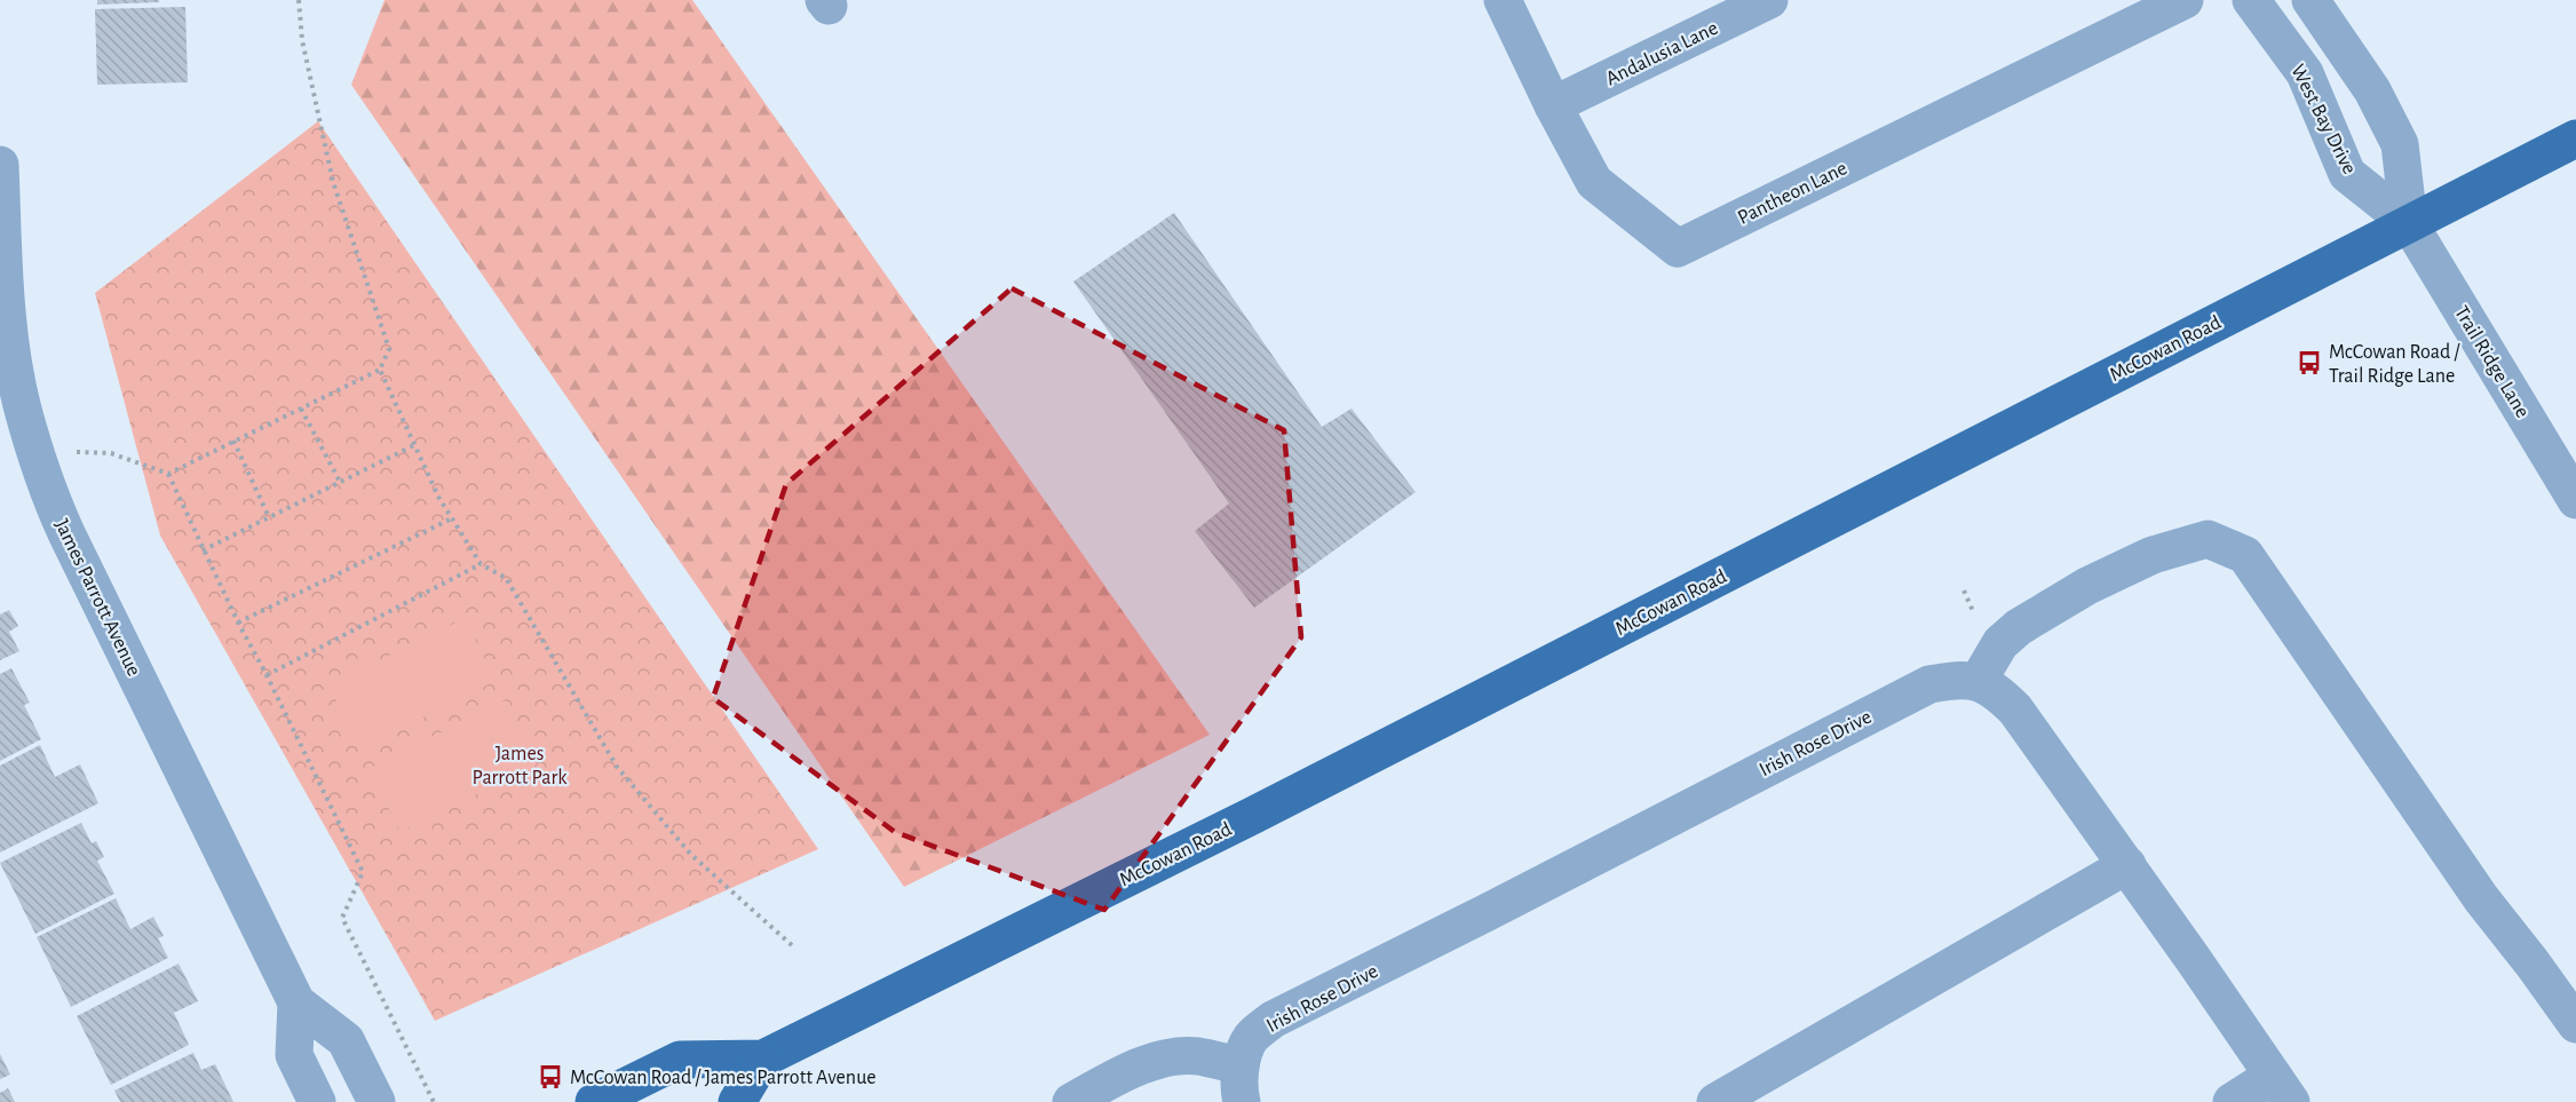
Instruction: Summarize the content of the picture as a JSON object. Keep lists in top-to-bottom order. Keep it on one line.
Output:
{"streets":{"main road":["McCowan Road"],"street":["Andalusia Lane","West Bay Drive","Pantheon Lane","Trail Ridge Lane","James Parrott Avenue","Irish Rose Drive"]},"crossings":[["Andalusia Lane","Pantheon Lane"],["West Bay Drive","McCowan Road"],["West Bay Drive","Trail Ridge Lane"],["McCowan Road","Trail Ridge Lane"]],"parks":["James Parrott Park"],"places":{"bus stop":["McCowan Road / Trail Ridge Lane","McCowan Road / James Parrott Avenue"]}}
